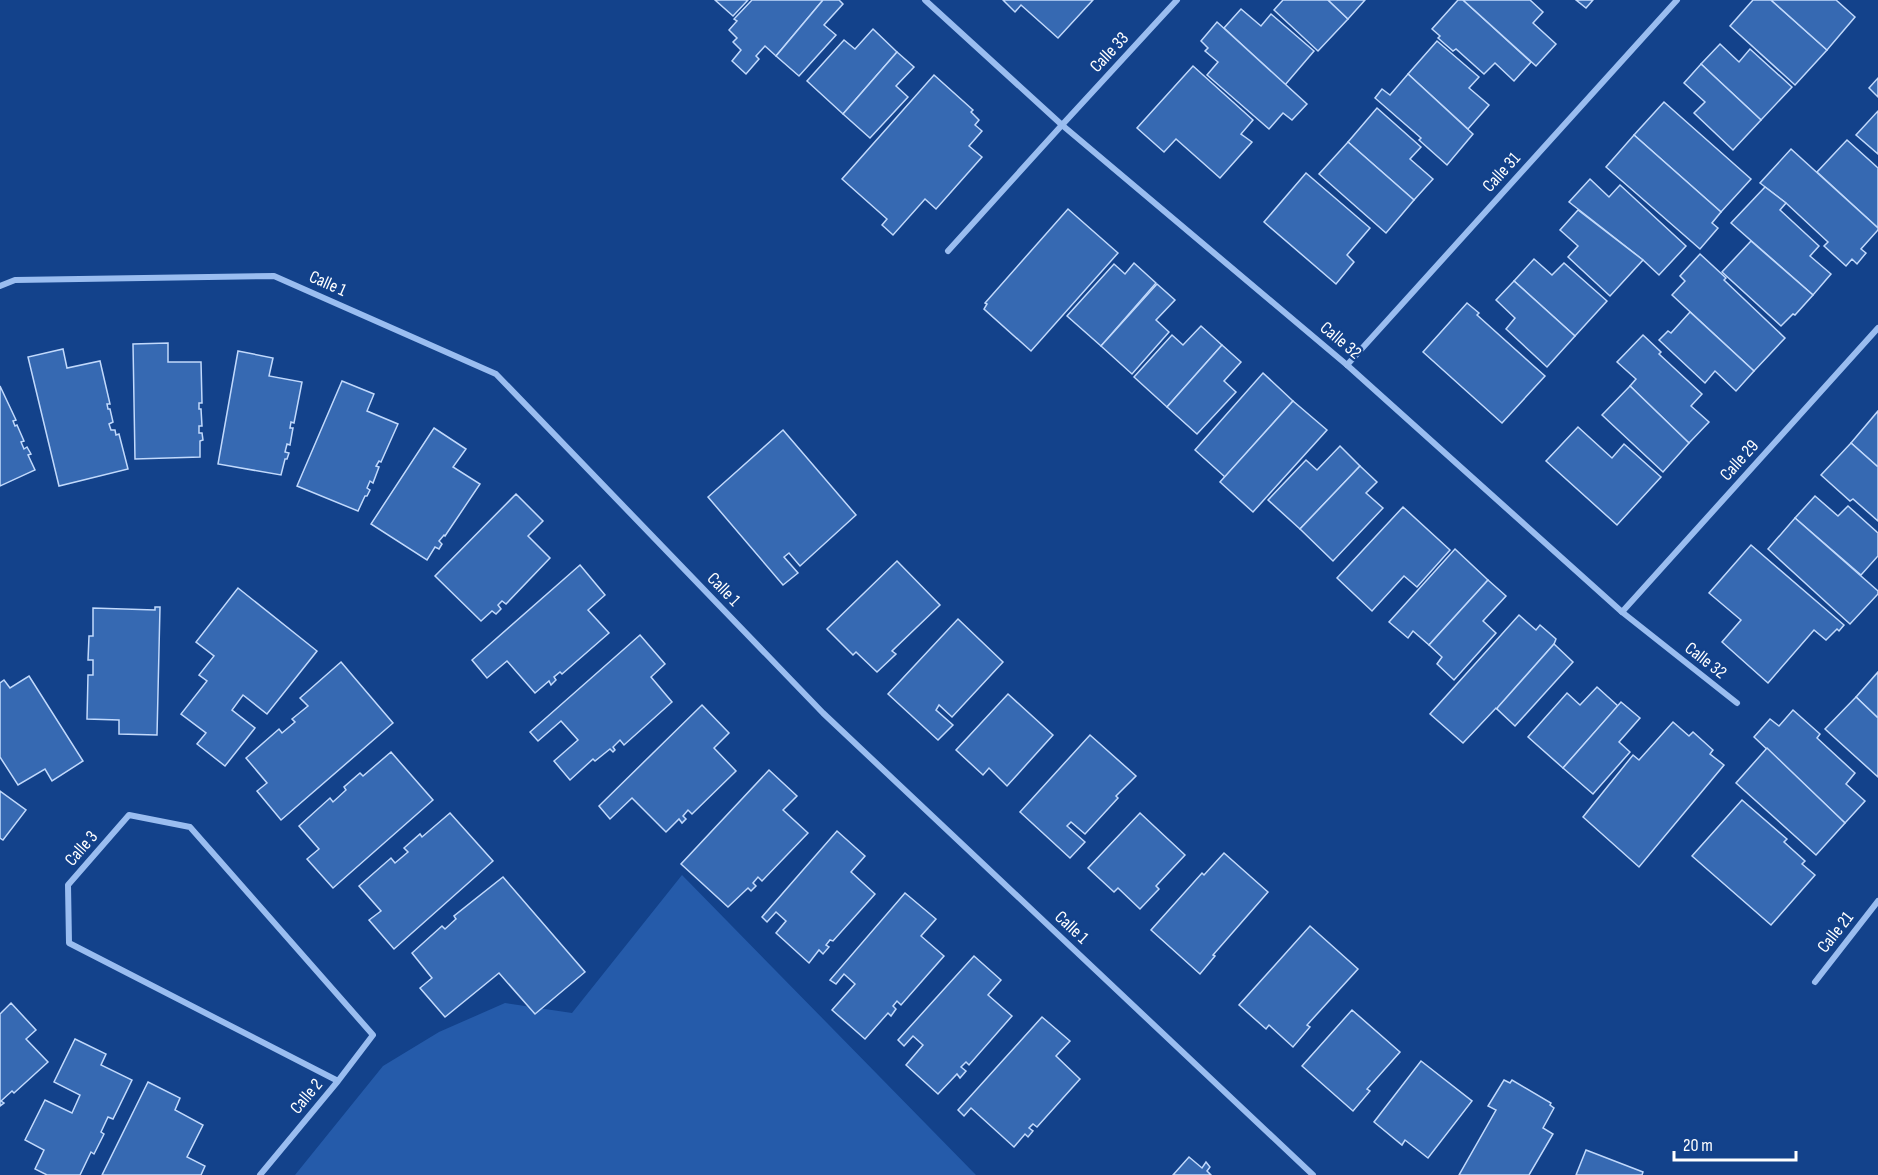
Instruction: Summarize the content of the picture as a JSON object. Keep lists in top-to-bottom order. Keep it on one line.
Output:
{"streets":{"street":["Calle 33","Calle 31","Calle 1","Calle 32","Calle 29","Calle 3","Calle 21","Calle 2"]},"crossings":[["Calle 33","Calle 32"],["Calle 31","Calle 32"],["Calle 32","Calle 29"],["Calle 3","Calle 2"]],"scale_bar":"20 m"}
